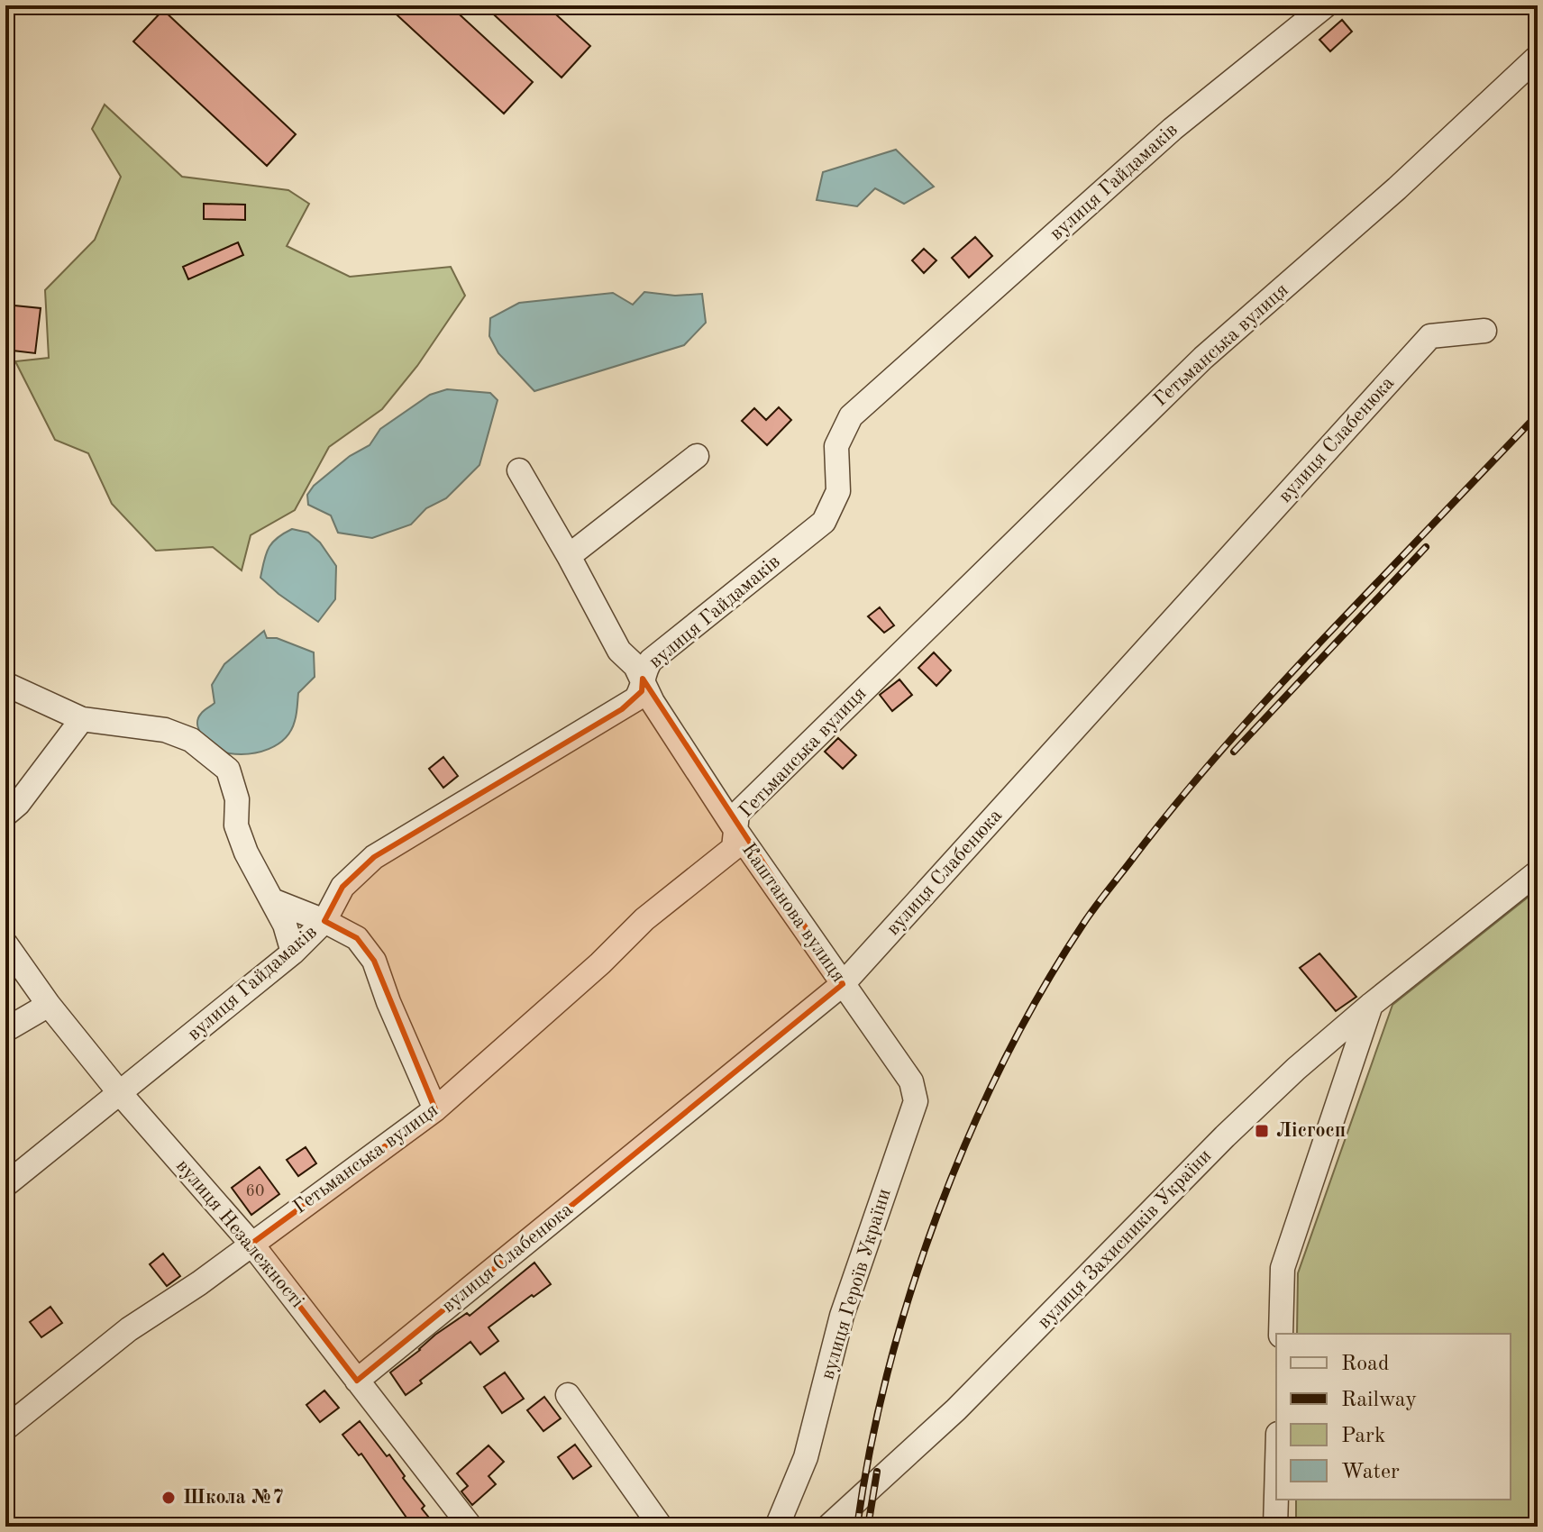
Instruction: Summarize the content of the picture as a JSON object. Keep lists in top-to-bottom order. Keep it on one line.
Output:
{"streets":{"street":["вулиця Гайдамаків","Гетьманська вулиця","вулиця Слабенюка","Каштанова вулиця","вулиця Незалежності","вулиця Захисників України","вулиця Героїв України"]},"crossings":[["вулиця Гайдамаків","Каштанова вулиця"],["вулиця Гайдамаків","вулиця Незалежності"],["Гетьманська вулиця","Каштанова вулиця"],["Гетьманська вулиця","вулиця Незалежності"],["вулиця Слабенюка","Каштанова вулиця"],["вулиця Слабенюка","вулиця Незалежності"],["Каштанова вулиця","вулиця Героїв України"]],"places":{"transit":["Лісгосп"],"other":["Школа №7"]},"house_numbers":["60"],"legend":["Road","Railway","Park","Water"]}
